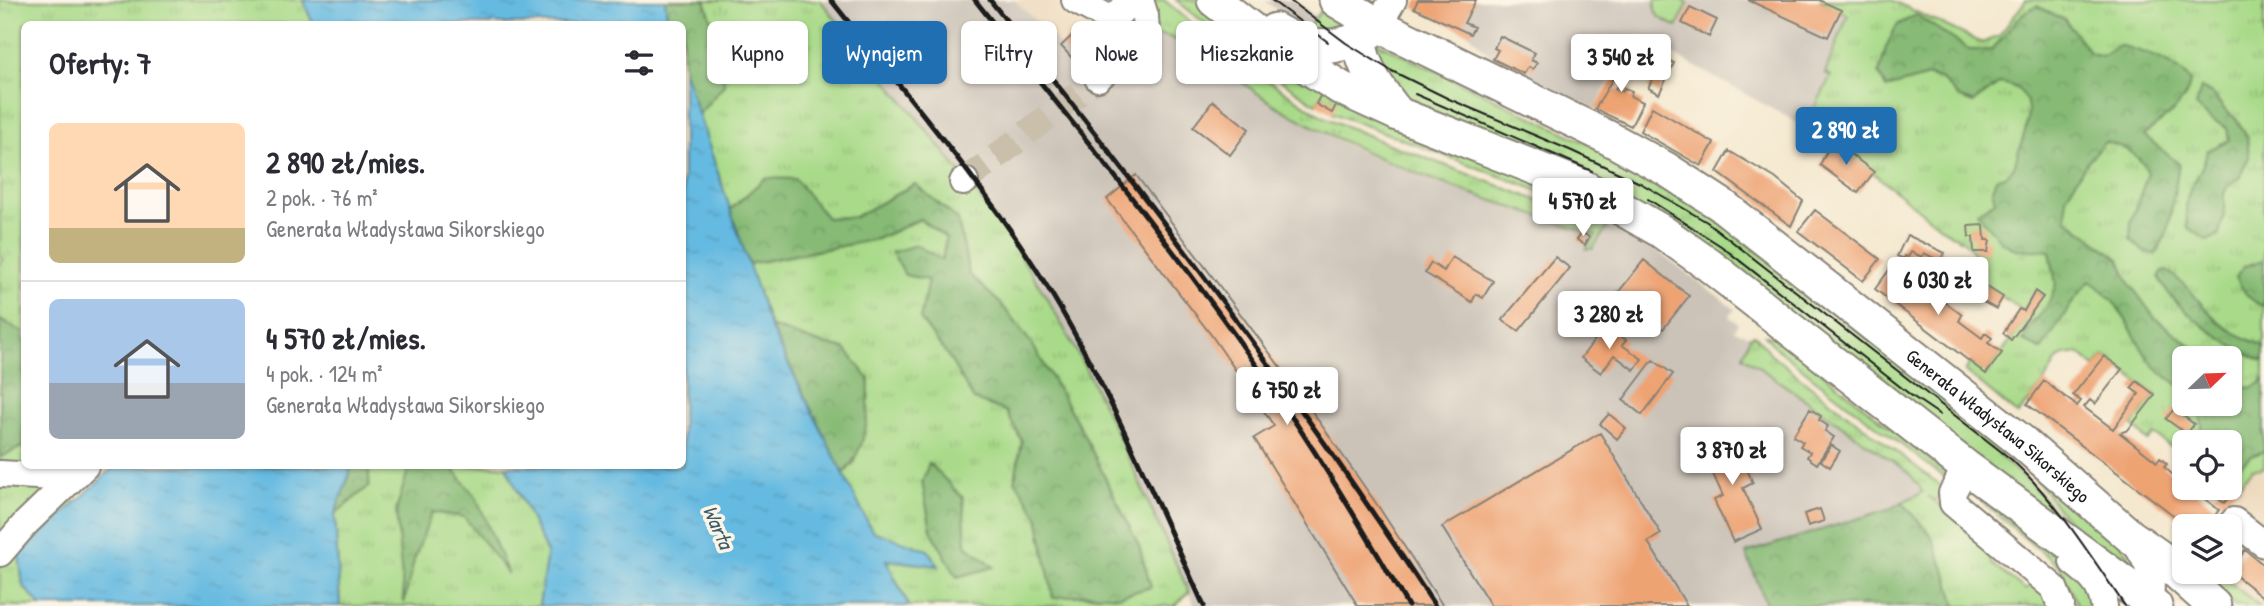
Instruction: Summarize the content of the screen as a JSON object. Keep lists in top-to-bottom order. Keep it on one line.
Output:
{"streets":{"main road":["Generała Władysława Sikorskiego"]},"water":["Warta"],"north":"top right","page":{"chip":["Kupno","Wynajem","Filtry","Nowe","Mieszkanie"],"heading":"Oferty: 7","price":["3 540 zł","2 890 zł","4 570 zł","6 030 zł","3 280 zł","6 750 zł","3 870 zł"],"list":[{"name":"2 890 zł/mies.","note":"2 pok. · 76 m² · Generała Władysława Sikorskiego"},{"name":"4 570 zł/mies.","note":"4 pok. · 124 m² · Generała Władysława Sikorskiego"}]}}
